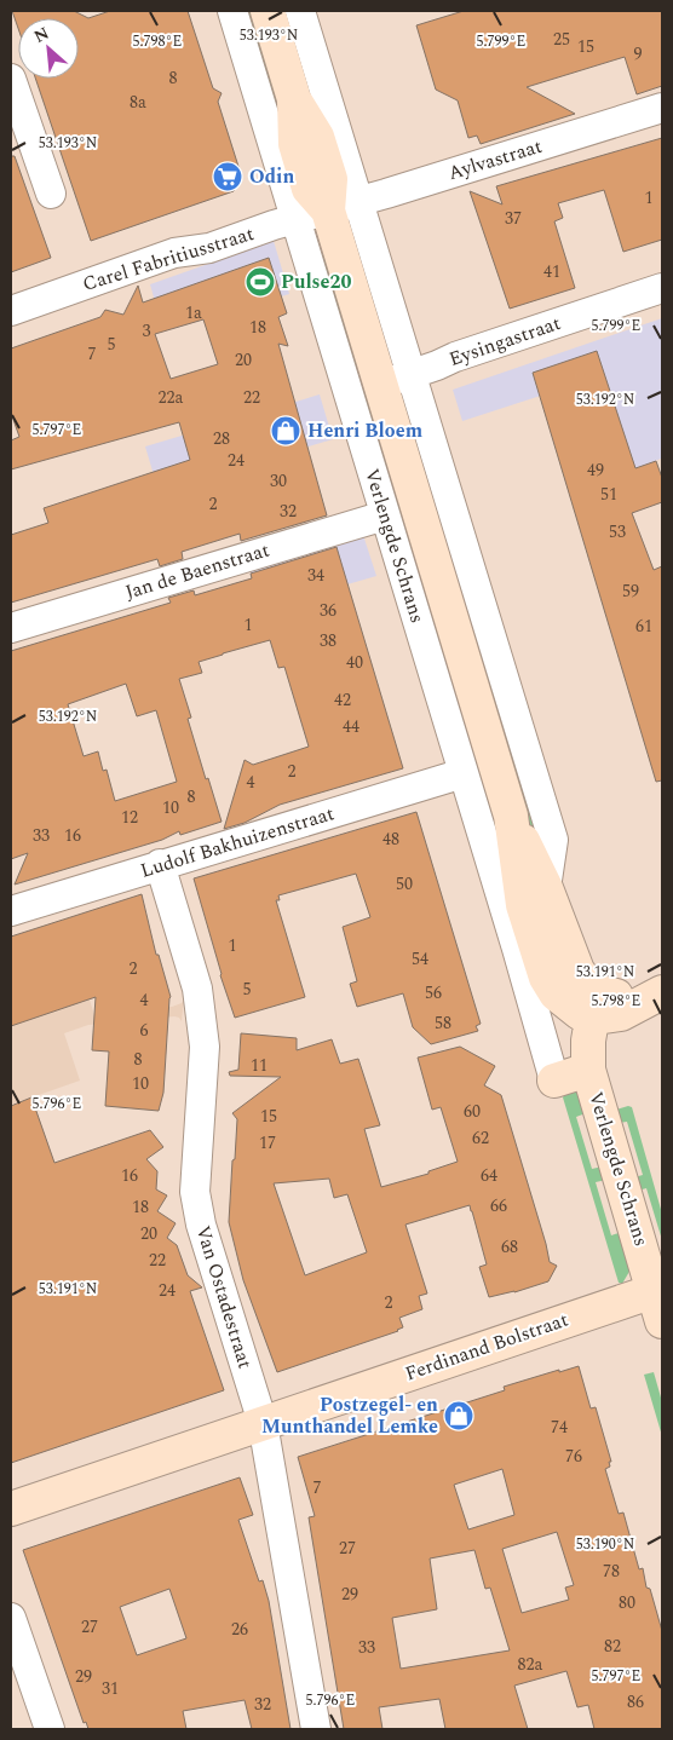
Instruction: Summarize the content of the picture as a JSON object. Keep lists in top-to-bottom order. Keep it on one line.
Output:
{"streets":{"street":["Aylvastraat","Carel Fabritiusstraat","Eysingastraat","Verlengde Schrans","Jan de Baenstraat","Ludolf Bakhuizenstraat","Van Ostadestraat","Ferdinand Bolstraat"]},"crossings":[["Aylvastraat","Carel Fabritiusstraat"],["Aylvastraat","Verlengde Schrans"],["Carel Fabritiusstraat","Verlengde Schrans"],["Eysingastraat","Verlengde Schrans"],["Verlengde Schrans","Jan de Baenstraat"],["Verlengde Schrans","Ludolf Bakhuizenstraat"],["Verlengde Schrans","Ferdinand Bolstraat"],["Ludolf Bakhuizenstraat","Van Ostadestraat"],["Van Ostadestraat","Ferdinand Bolstraat"]],"places":{"supermarket":["Odin"],"sports":["Pulse20"],"shop":["Henri Bloem","Postzegel- en Munthandel Lemke"]},"house_numbers":["25","15","9","8","8a","1","37","41","1a","18","3","5","7","20","22a","22","28","24","49","30","51","2","32","53","34","59","36","1","61","38","40","42","44","2","4","8","10","12","33","16","48","50","1","54","2","5","56","4","58","6","8","11","10","60","15","62","17","16","64","66","18","20","68","22","24","2","74","76","7","27","78","29","80","27","26","82","33","82a","29","31","86","32"],"north":"top left","coordinates":["53.193°N","5.798°E","5.799°E","53.192°N","5.797°E","53.191°N","5.796°E","53.190°N"]}
